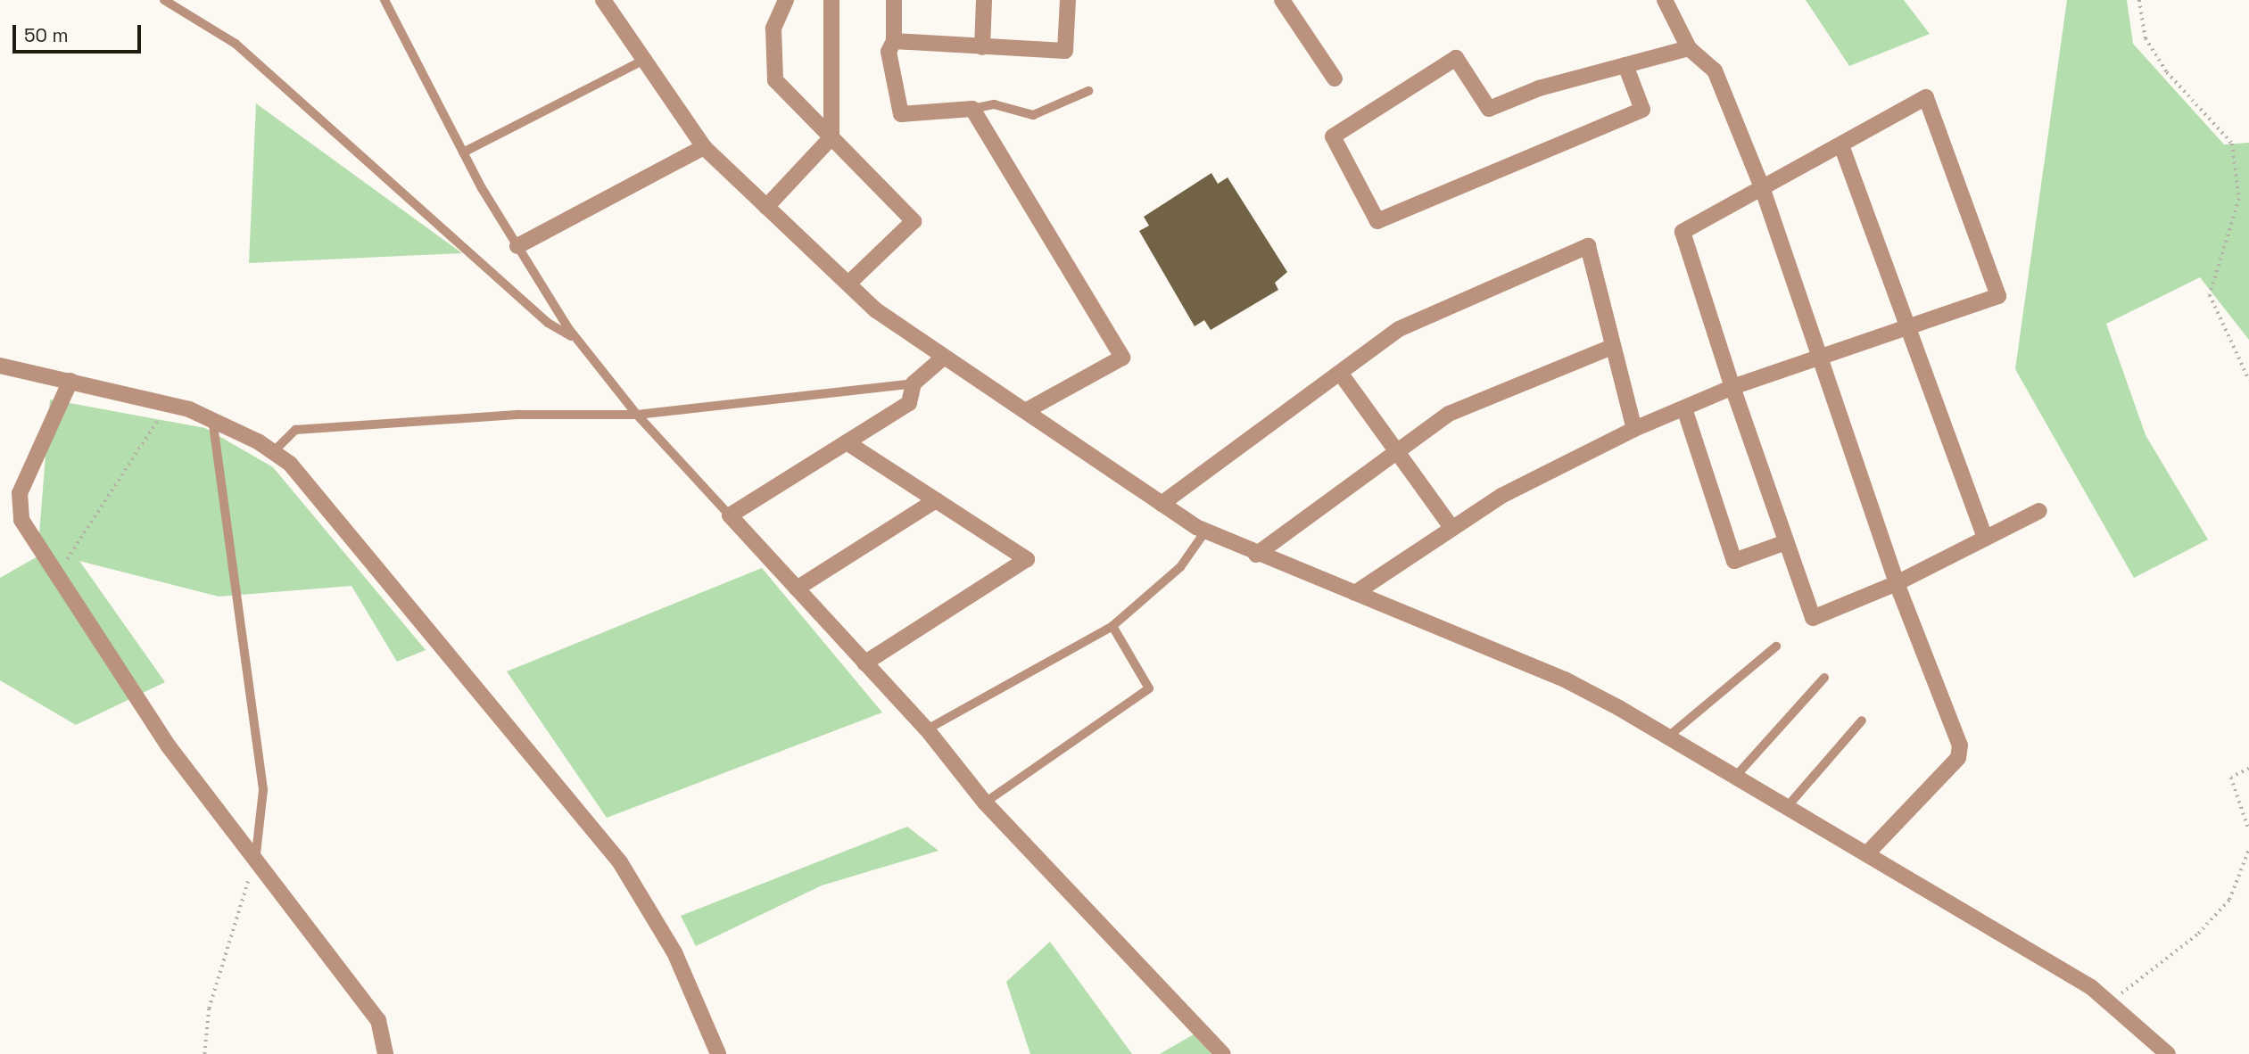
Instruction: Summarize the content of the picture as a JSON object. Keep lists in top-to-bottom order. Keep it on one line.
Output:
{"scale_bar":"50 m"}
